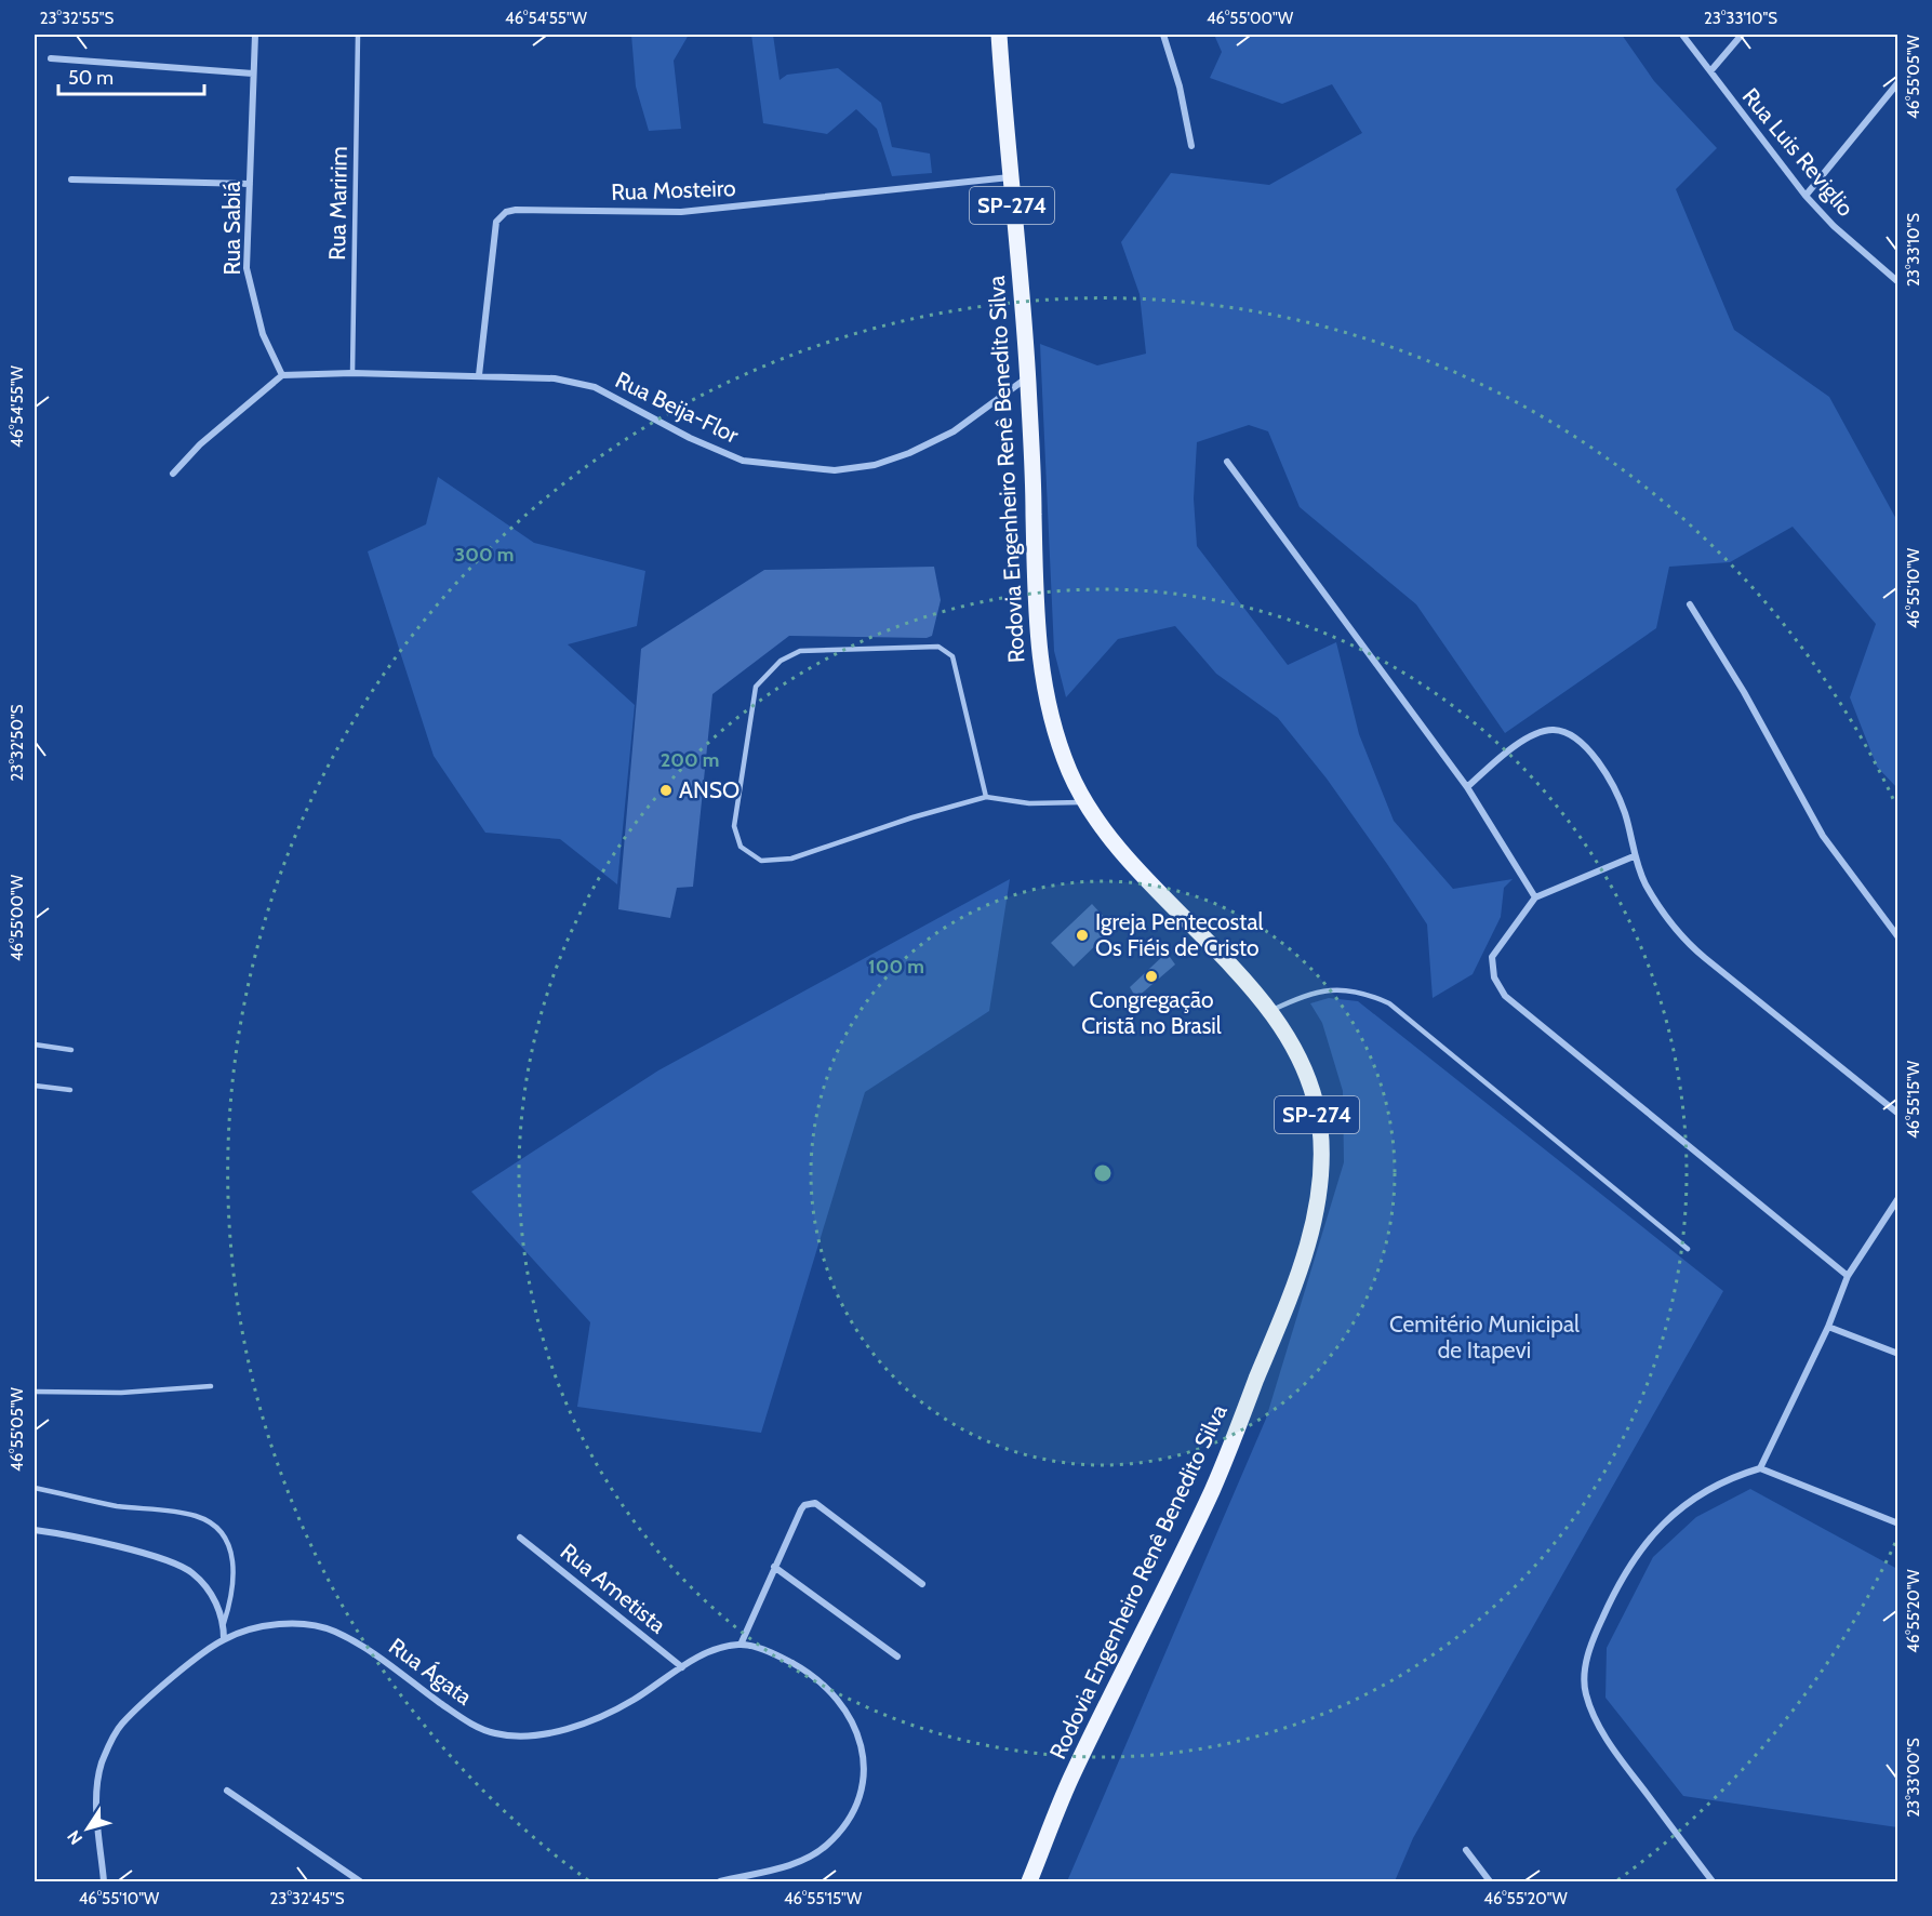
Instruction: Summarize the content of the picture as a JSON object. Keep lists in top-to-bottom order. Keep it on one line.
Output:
{"streets":{"main road":["SP-274","Rodovia Engenheiro Renê Benedito Silva"],"street":["Rua Luis Reviglio","Rua Mosteiro","Rua Sabiá","Rua Beija-Flor","Rua Ametista","Rua Ágata"],"lane":["Rua Maririm"]},"crossings":[["Rua Mosteiro","Rua Beija-Flor"],["Rua Mosteiro","Rodovia Engenheiro Renê Benedito Silva"],["Rua Beija-Flor","Rodovia Engenheiro Renê Benedito Silva"],["Rua Ametista","Rua Ágata"]],"parks":["Cemitério Municipal de Itapevi"],"places":["ANSO","Igreja Pentecostal Os Fiéis de Cristo","Congregação Cristã no Brasil"],"scale_bar":"50 m","north":"bottom left","coordinates":["23°32'55\"S","46°54'55\"W","46°55'00\"W","23°33'10\"S","46°55'05\"W","46°55'10\"W","23°32'50\"S","46°55'15\"W","46°55'20\"W","23°33'00\"S","23°32'45\"S"],"rings":["300 m","200 m","100 m"]}
